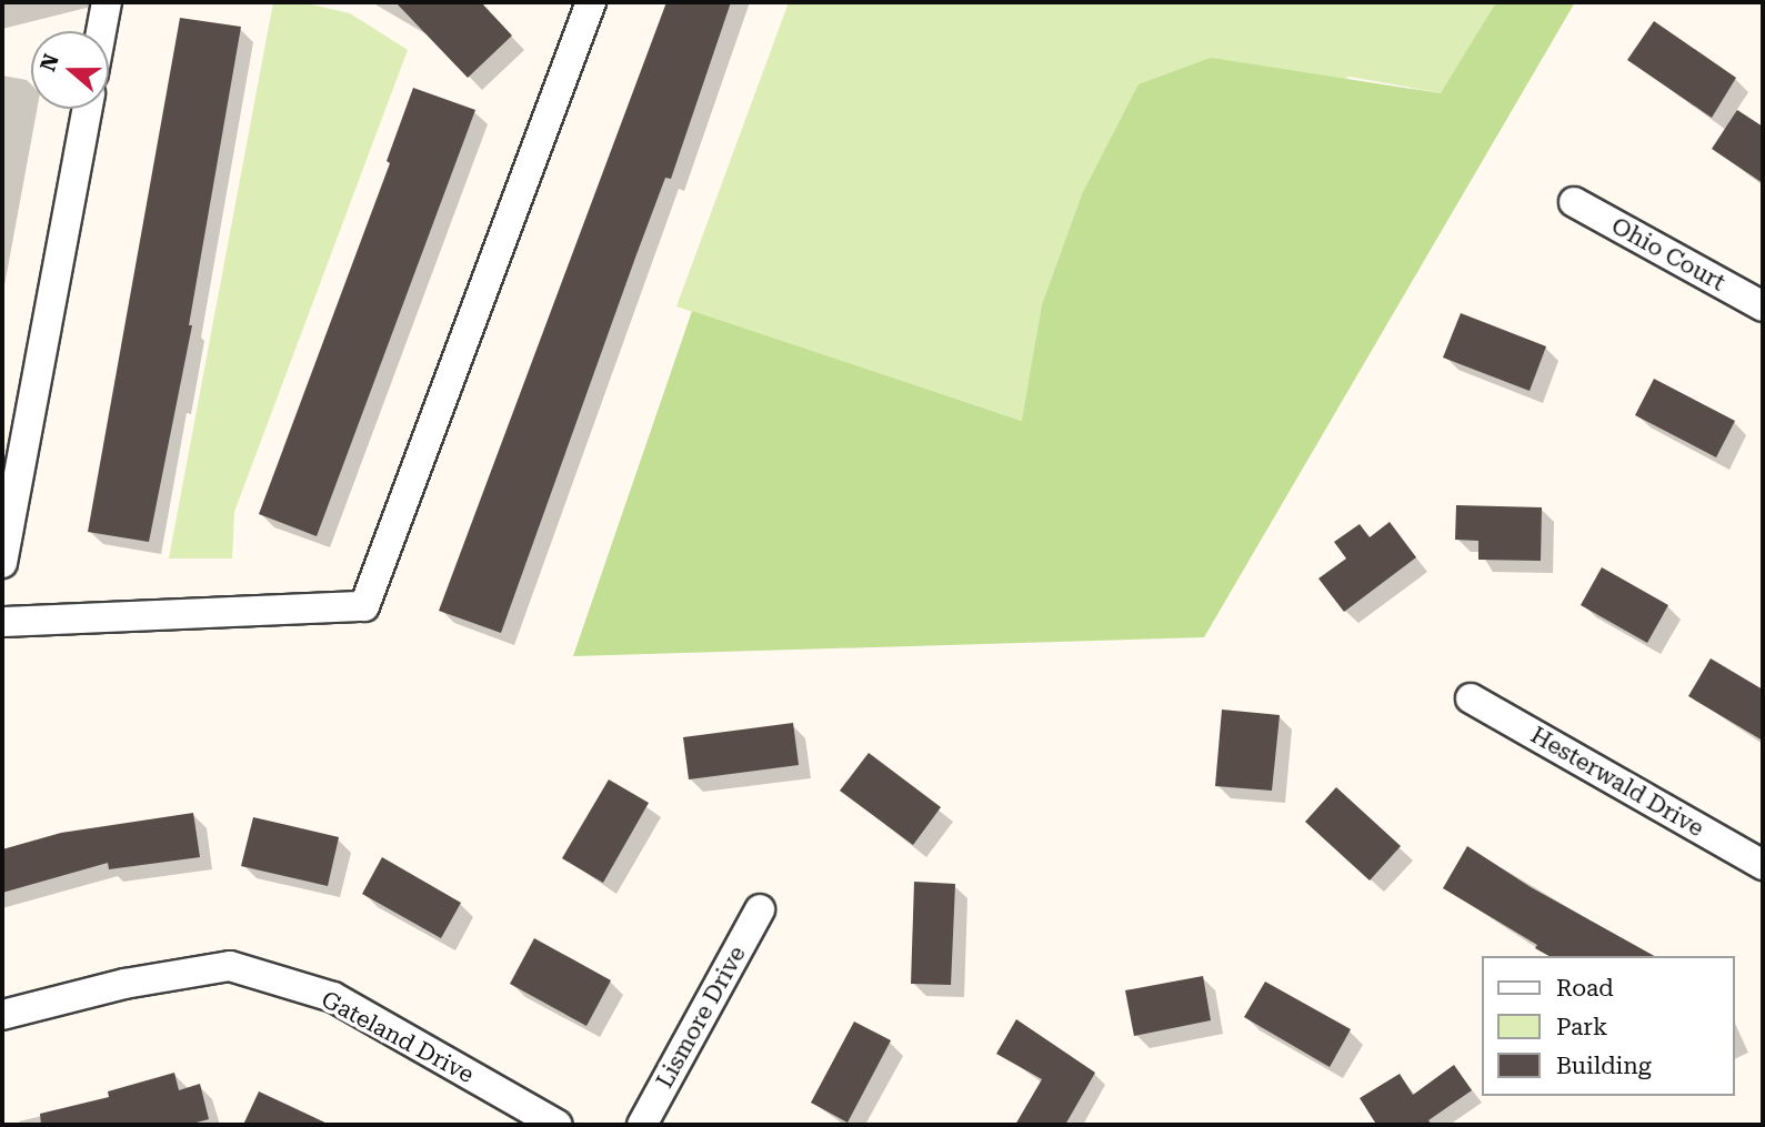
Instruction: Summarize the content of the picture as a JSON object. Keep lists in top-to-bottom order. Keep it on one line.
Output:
{"streets":{"street":["Ohio Court","Hesterwald Drive","Lismore Drive","Gateland Drive"]},"legend":["Road","Park","Building"],"north":"left"}
